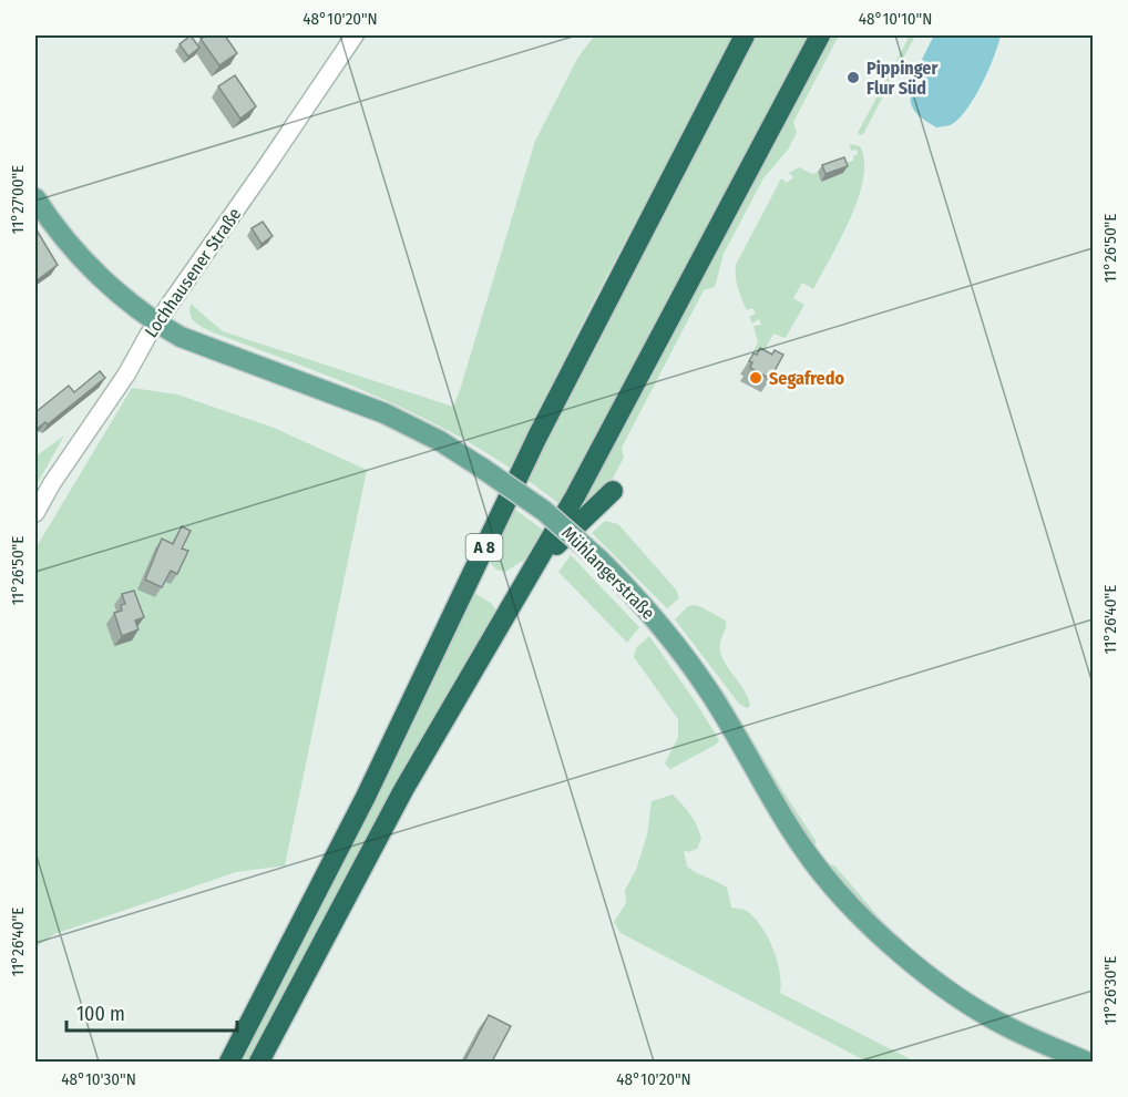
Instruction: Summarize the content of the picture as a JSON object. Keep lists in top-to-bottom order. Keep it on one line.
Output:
{"streets":{"highway":["A 8"],"main road":["Mühlangerstraße"],"street":["Lochhausener Straße"]},"crossings":[["Lochhausener Straße","Mühlangerstraße"]],"places":["Pippinger Flur Süd","Segafredo"],"scale_bar":"100 m","coordinates":["48°10'20\"N","48°10'10\"N","11°27'00\"E","11°26'50\"E","11°26'40\"E","11°26'30\"E","48°10'30\"N"]}
